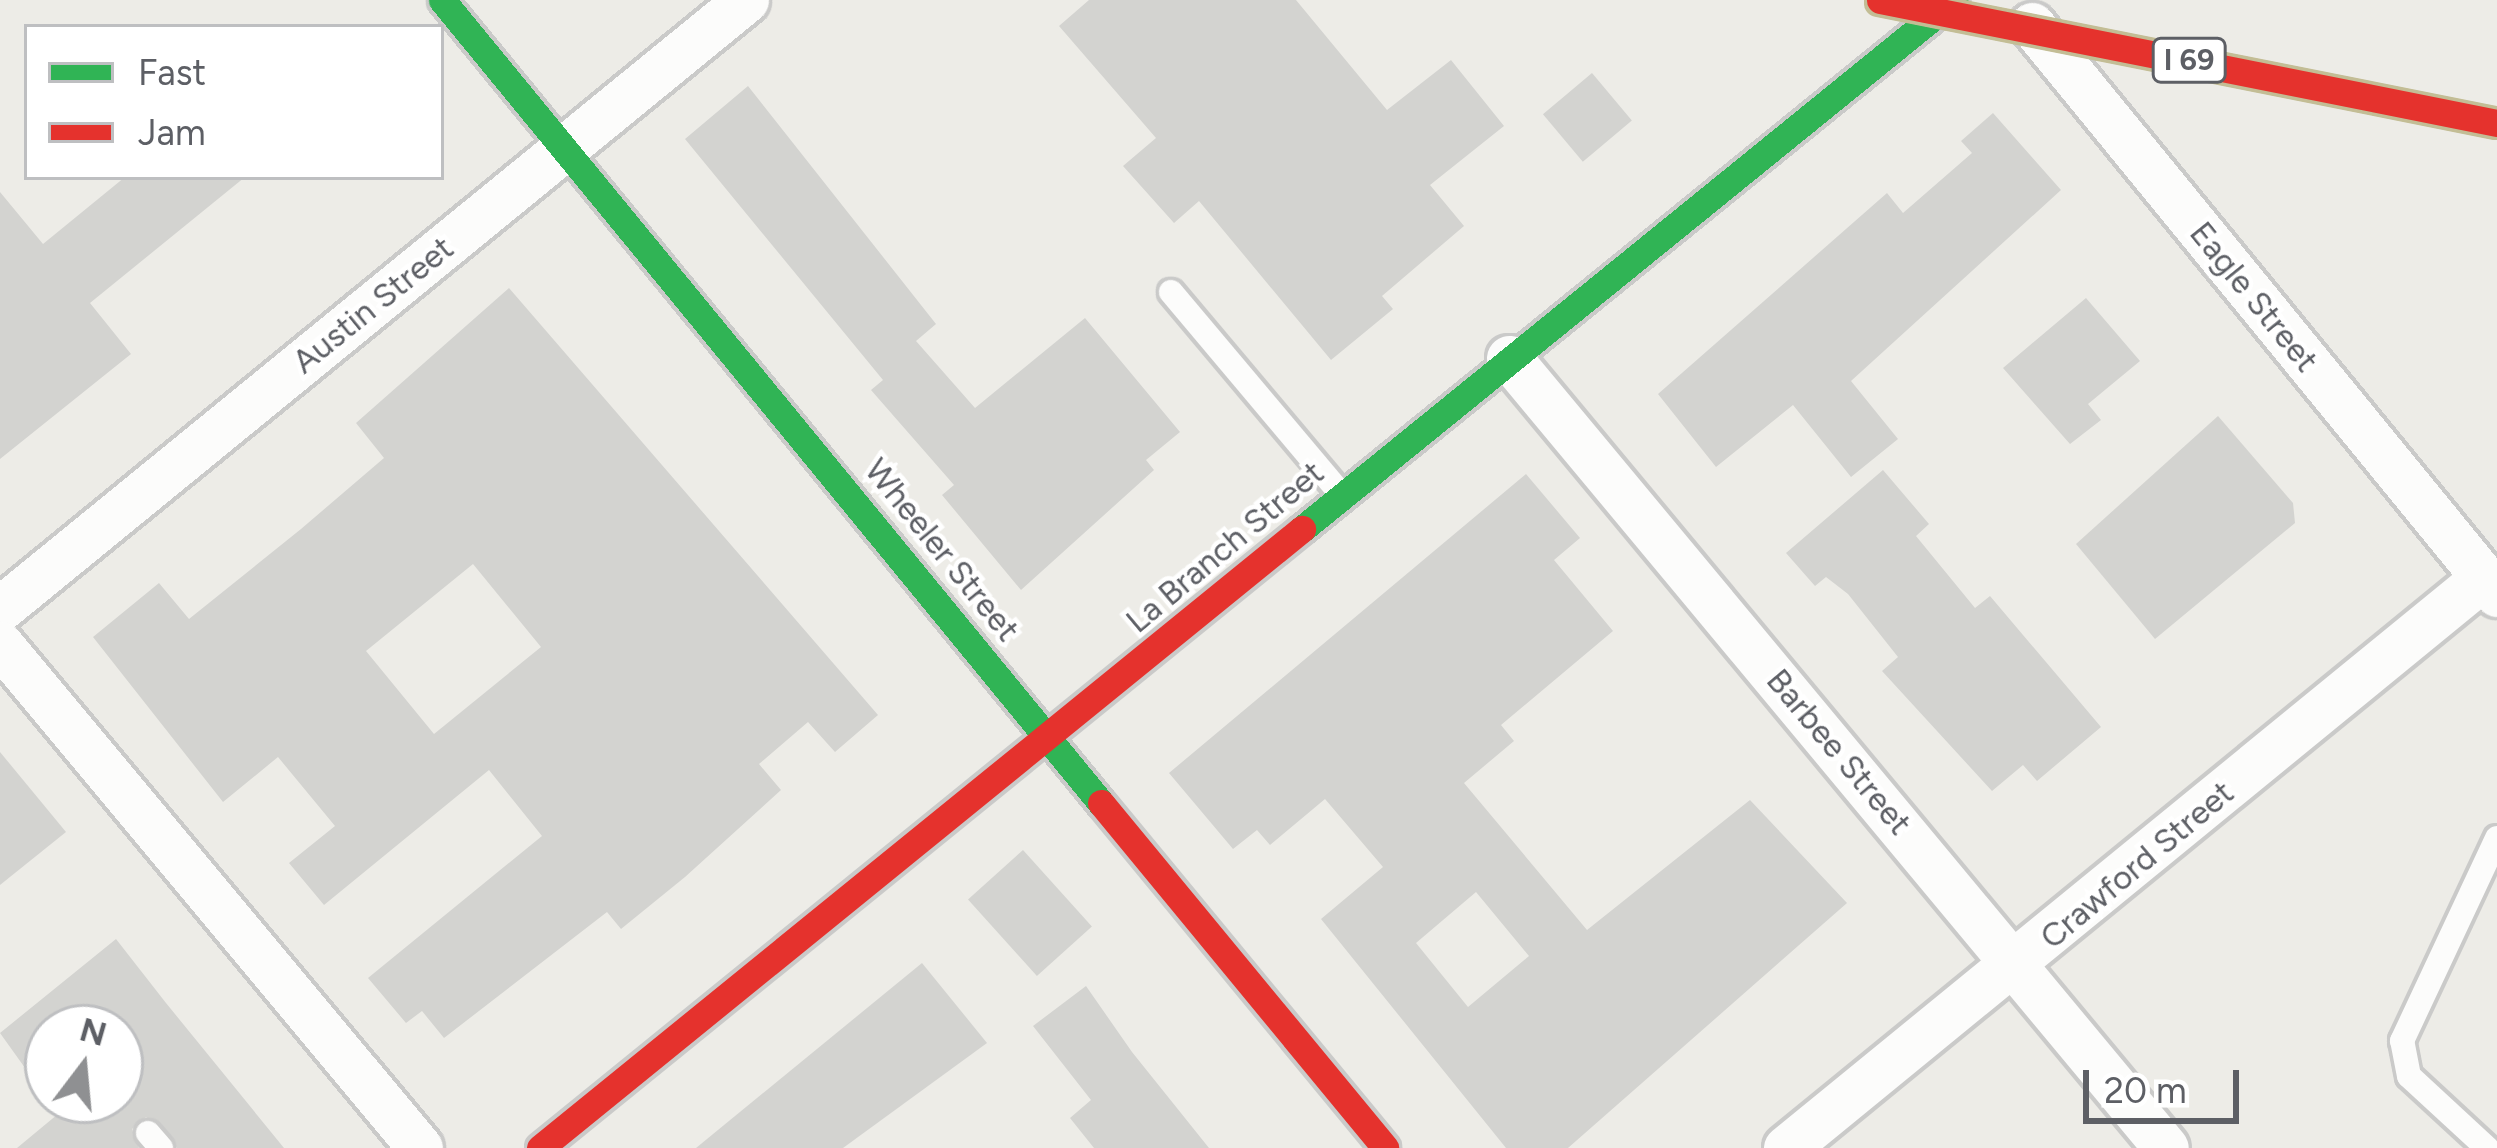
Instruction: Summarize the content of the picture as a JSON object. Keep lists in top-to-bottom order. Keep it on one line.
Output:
{"streets":{"main road":["I 69","La Branch Street","Wheeler Street"],"street":["Eagle Street","Austin Street","Barbee Street","Crawford Street"]},"crossings":[["Eagle Street","Crawford Street"],["Austin Street","Wheeler Street"],["La Branch Street","Wheeler Street"],["La Branch Street","Barbee Street"],["Barbee Street","Crawford Street"]],"legend":["Fast","Jam"],"scale_bar":"20 m","north":"top"}
